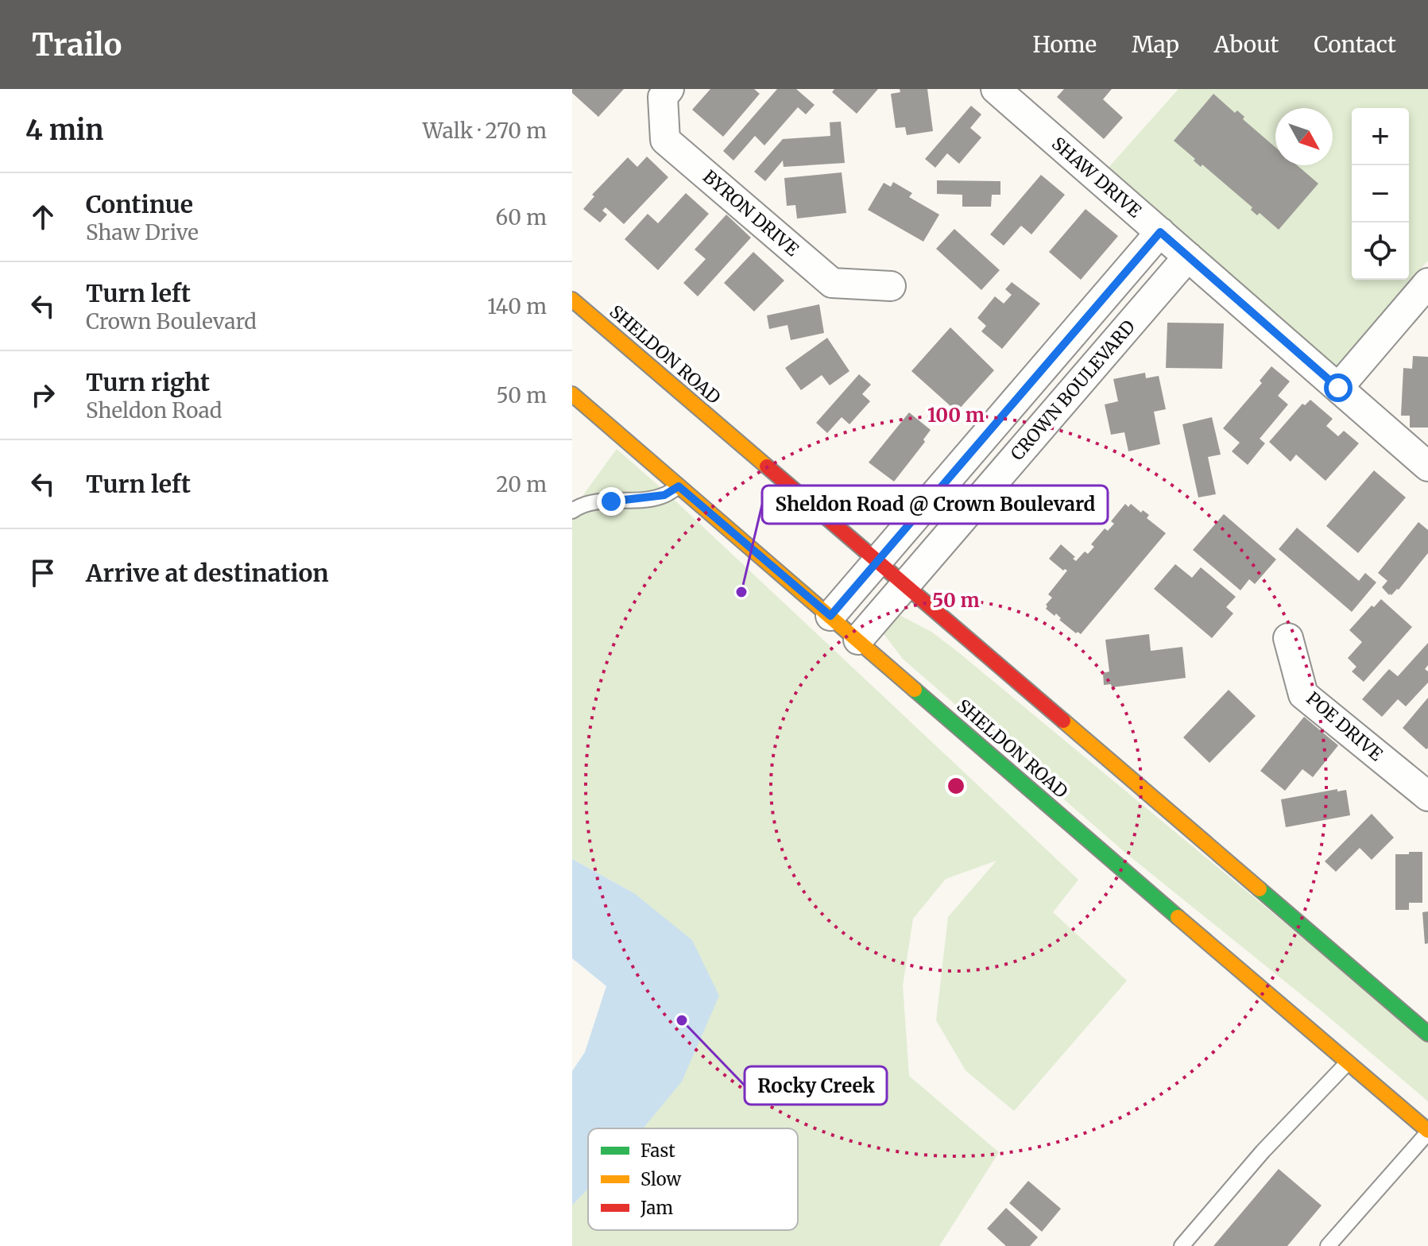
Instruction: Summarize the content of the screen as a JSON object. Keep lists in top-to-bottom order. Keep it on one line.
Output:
{"streets":{"main road":["SHELDON ROAD"],"street":["SHAW DRIVE","BYRON DRIVE","CROWN BOULEVARD","POE DRIVE"]},"crossings":[["SHAW DRIVE","CROWN BOULEVARD"],["SHELDON ROAD","CROWN BOULEVARD"]],"places":["Sheldon Road @ Crown Boulevard","Rocky Creek"],"legend":["Fast","Slow","Jam"],"north":"bottom right","page":{"header":"Trailo","nav":["Home","Map","About","Contact"],"heading":["4 min","Walk · 270 m"],"map_buttons":["+","−"],"list":[["Continue","Shaw Drive","60 m"],["Turn left","Crown Boulevard","140 m"],["Turn right","Sheldon Road","50 m"],["Turn left","20 m"],"Arrive at destination"]},"rings":["100 m","50 m"]}
